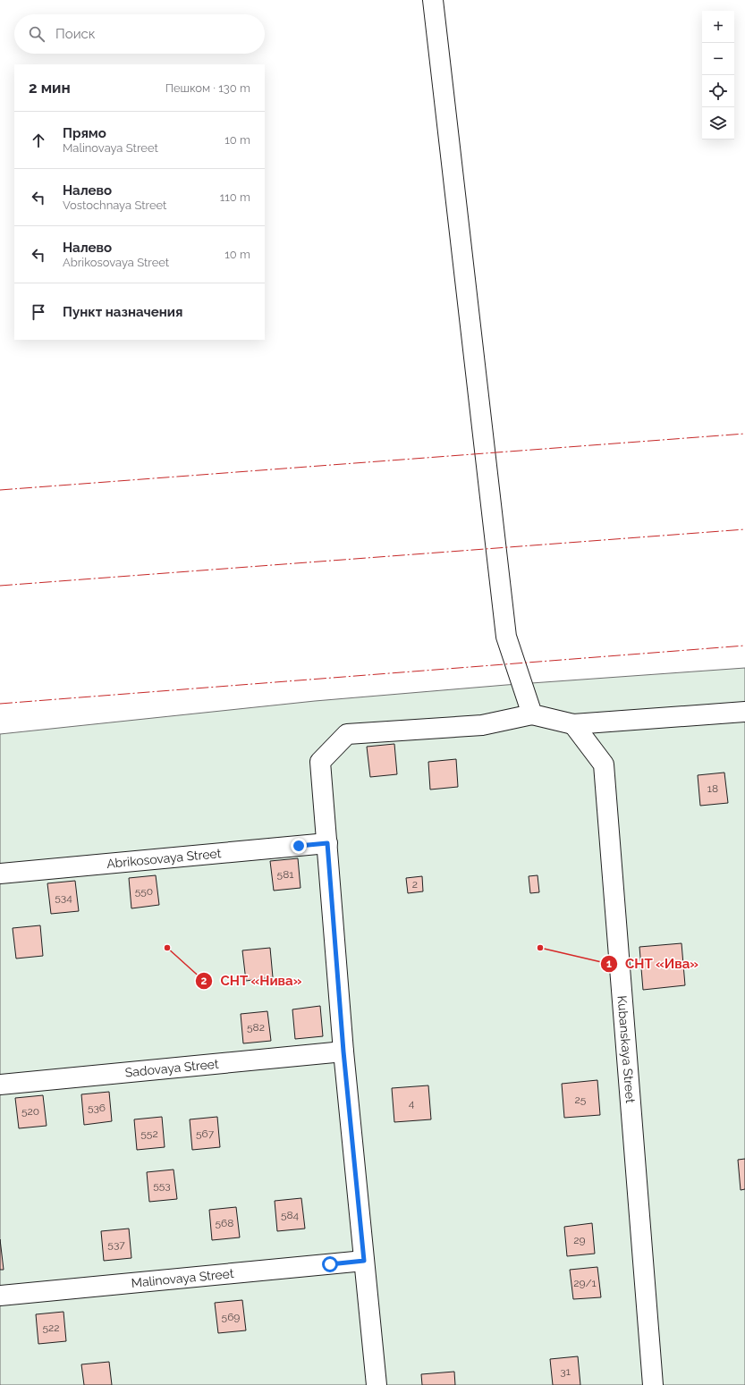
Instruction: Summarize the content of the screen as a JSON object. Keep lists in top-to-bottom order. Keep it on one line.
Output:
{"streets":{"street":["Abrikosovaya Street","Kubanskaya Street","Sadovaya Street","Malinovaya Street"]},"places":["СНТ «Нива»","СНТ «Ива»"],"house_numbers":["18","581","2","550","534","582","25","4","536","520","552","567","553","584","568","29","537","29/1","569","522","31"],"page":{"map_buttons":["+","−"],"search":"Поиск","heading":["2 мин","Пешком · 130 m"],"list":[["Прямо","Malinovaya Street","10 m"],["Налево","Vostochnaya Street","110 m"],["Налево","Abrikosovaya Street","10 m"],"Пункт назначения"]}}
